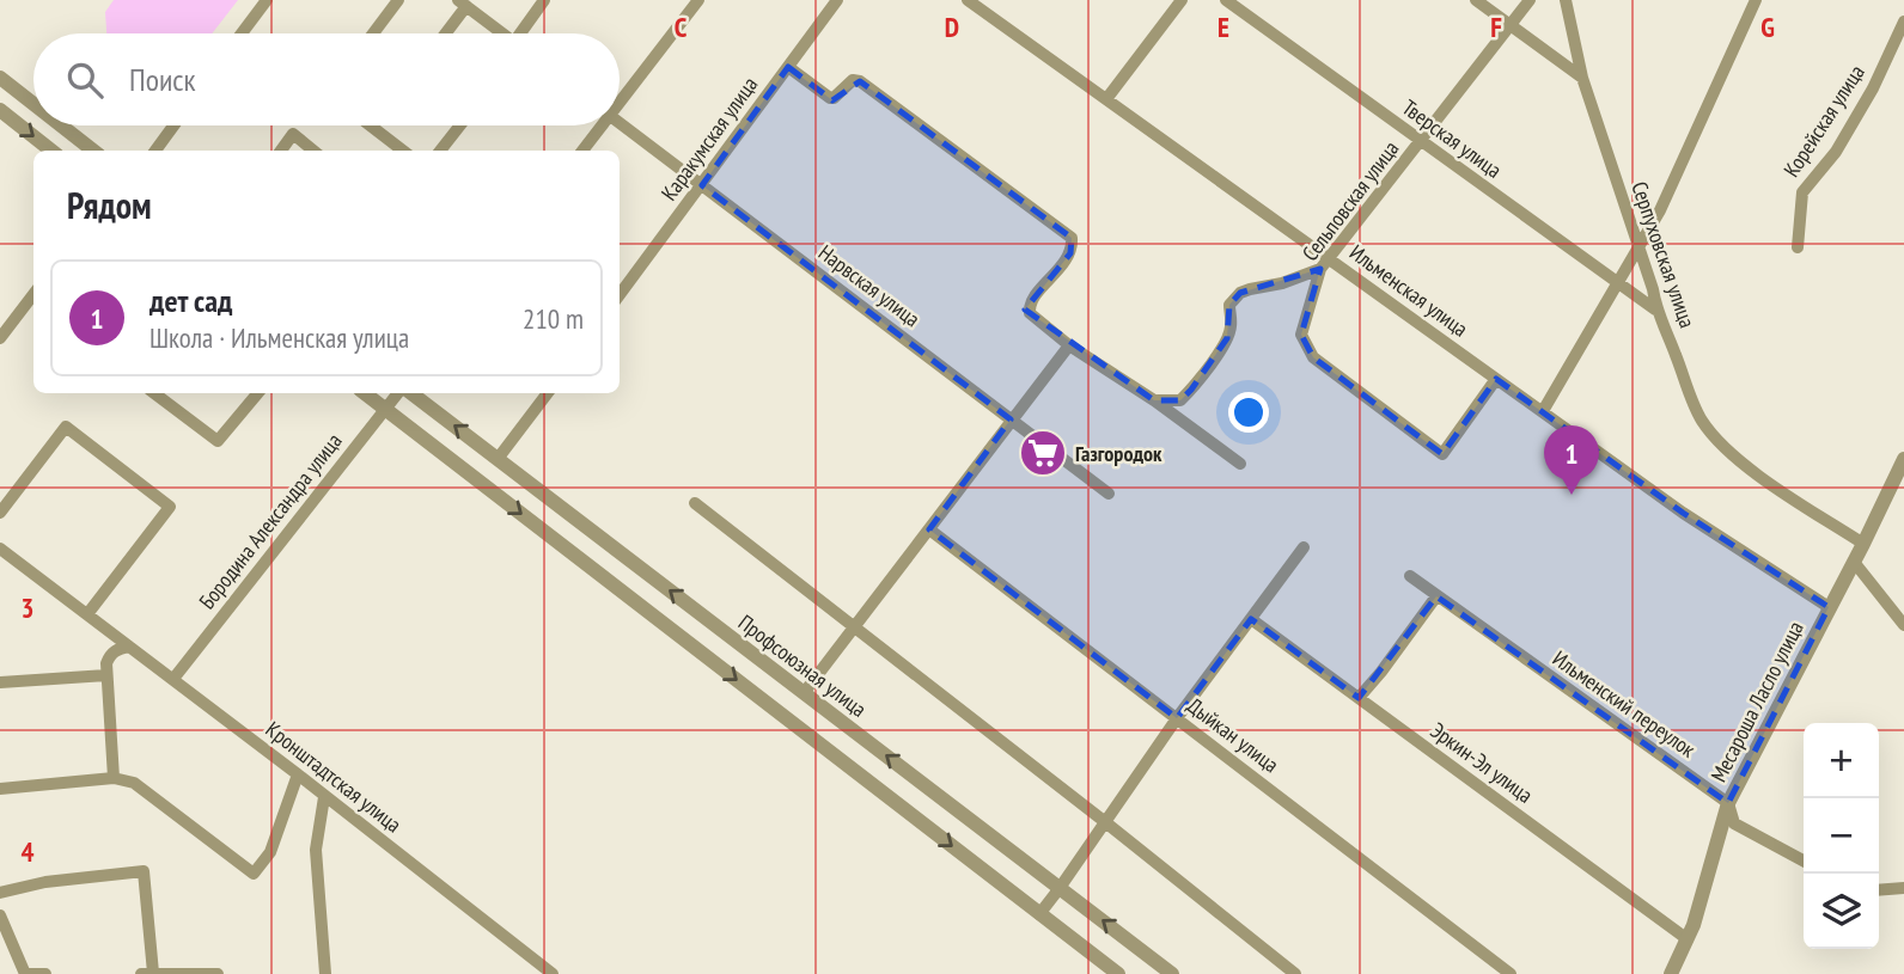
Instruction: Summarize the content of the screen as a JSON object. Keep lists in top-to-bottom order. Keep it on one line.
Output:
{"streets":{"street":["Корейская улица","Каракумская улица","Тверская улица","Сельповская улица","Серпуховская улица","Нарвская улица","Ильменская улица","Бородина Александра улица","Профсоюзная улица","Месароша Ласло улица","Ильменский переулок","Дыйкан улица","Эркин-Эл улица","Кронштадтская улица"]},"crossings":[["Каракумская улица","Нарвская улица"],["Тверская улица","Сельповская улица"],["Тверская улица","Серпуховская улица"],["Сельповская улица","Ильменская улица"],["Серпуховская улица","Месароша Ласло улица"],["Ильменская улица","Месароша Ласло улица"],["Бородина Александра улица","Кронштадтская улица"],["Месароша Ласло улица","Ильменский переулок"],["Месароша Ласло улица","Эркин-Эл улица"]],"places":{"supermarket":["Газгородок"]},"page":{"search":"Поиск","heading":"Рядом","list":[{"mark":"1","name":"дет сад","note":"Школа · Ильменская улица","value":"210 m"}],"pins":"1","map_buttons":["+","−"]},"grid":{"columns":["C","D","E","F","G"],"rows":["3","4"]}}
